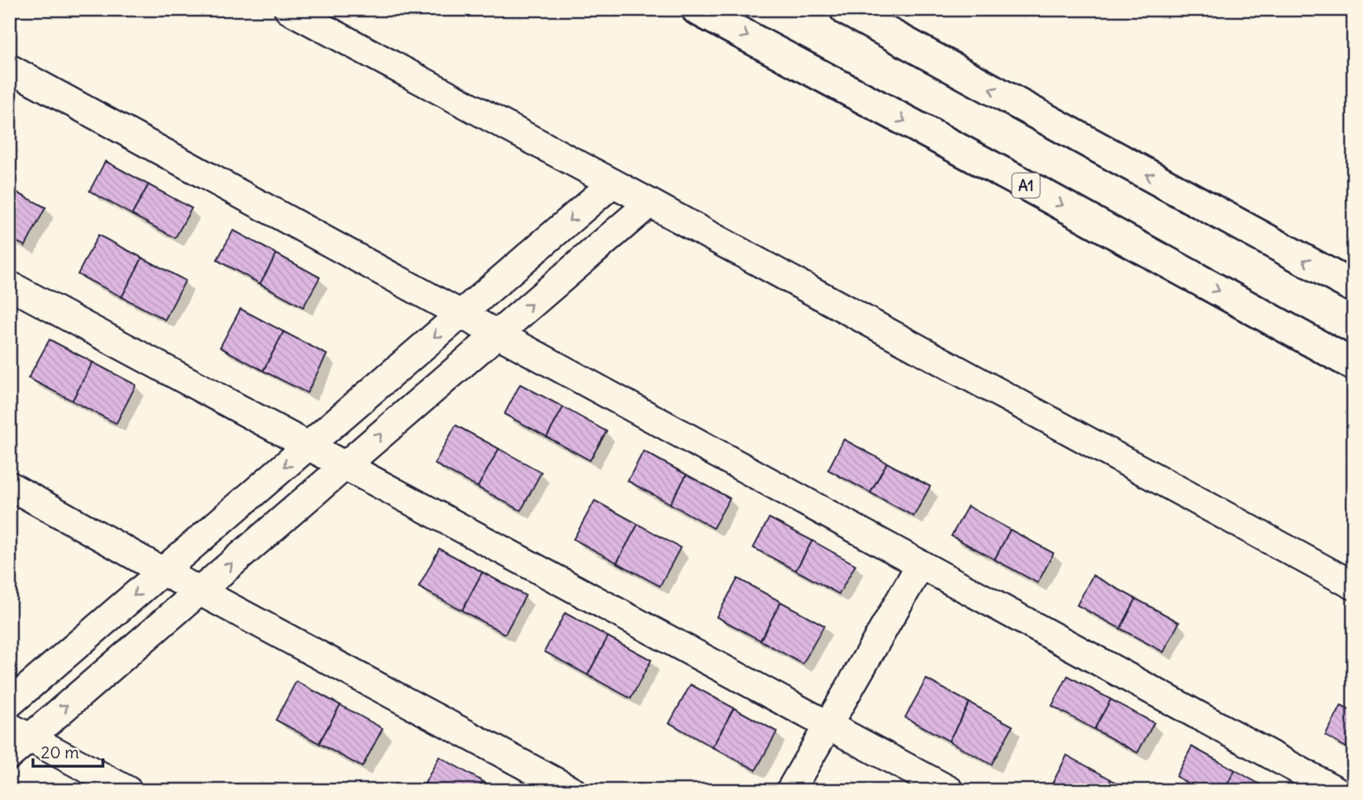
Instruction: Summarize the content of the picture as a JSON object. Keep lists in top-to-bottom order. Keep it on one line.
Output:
{"streets":{"highway":["A1"]},"scale_bar":"20 m"}
